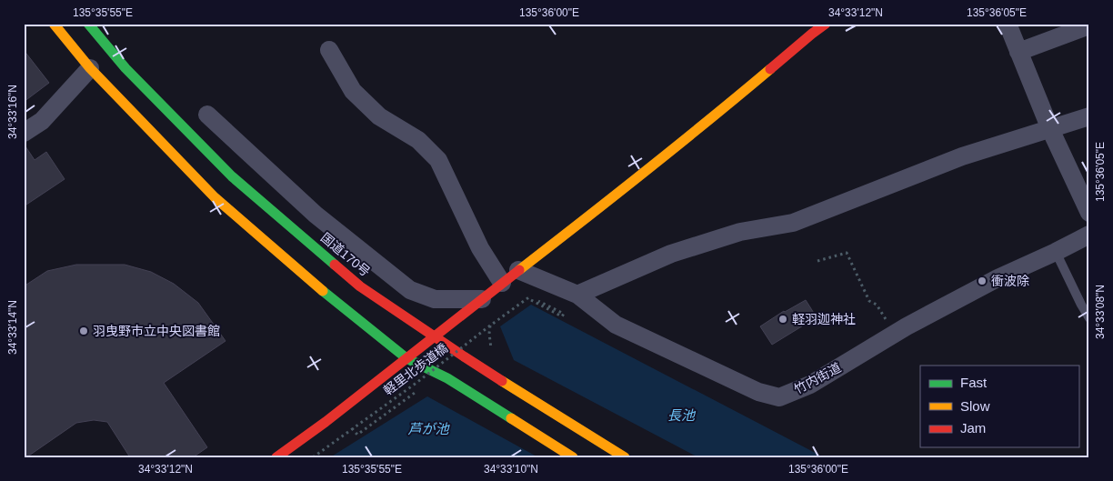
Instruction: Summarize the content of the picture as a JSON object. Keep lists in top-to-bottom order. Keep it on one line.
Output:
{"streets":{"main road":["国道170号"],"street":["竹内街道"],"path":["軽里北歩道橋"]},"water":["長池","芦が池"],"places":["衝波除","軽羽迦神社","羽曳野市立中央図書館"],"legend":["Fast","Slow","Jam"],"coordinates":["135°35'55\"E","135°36'00\"E","34°33'12\"N","135°36'05\"E","34°33'16\"N","34°33'08\"N","34°33'14\"N","34°33'10\"N"]}
